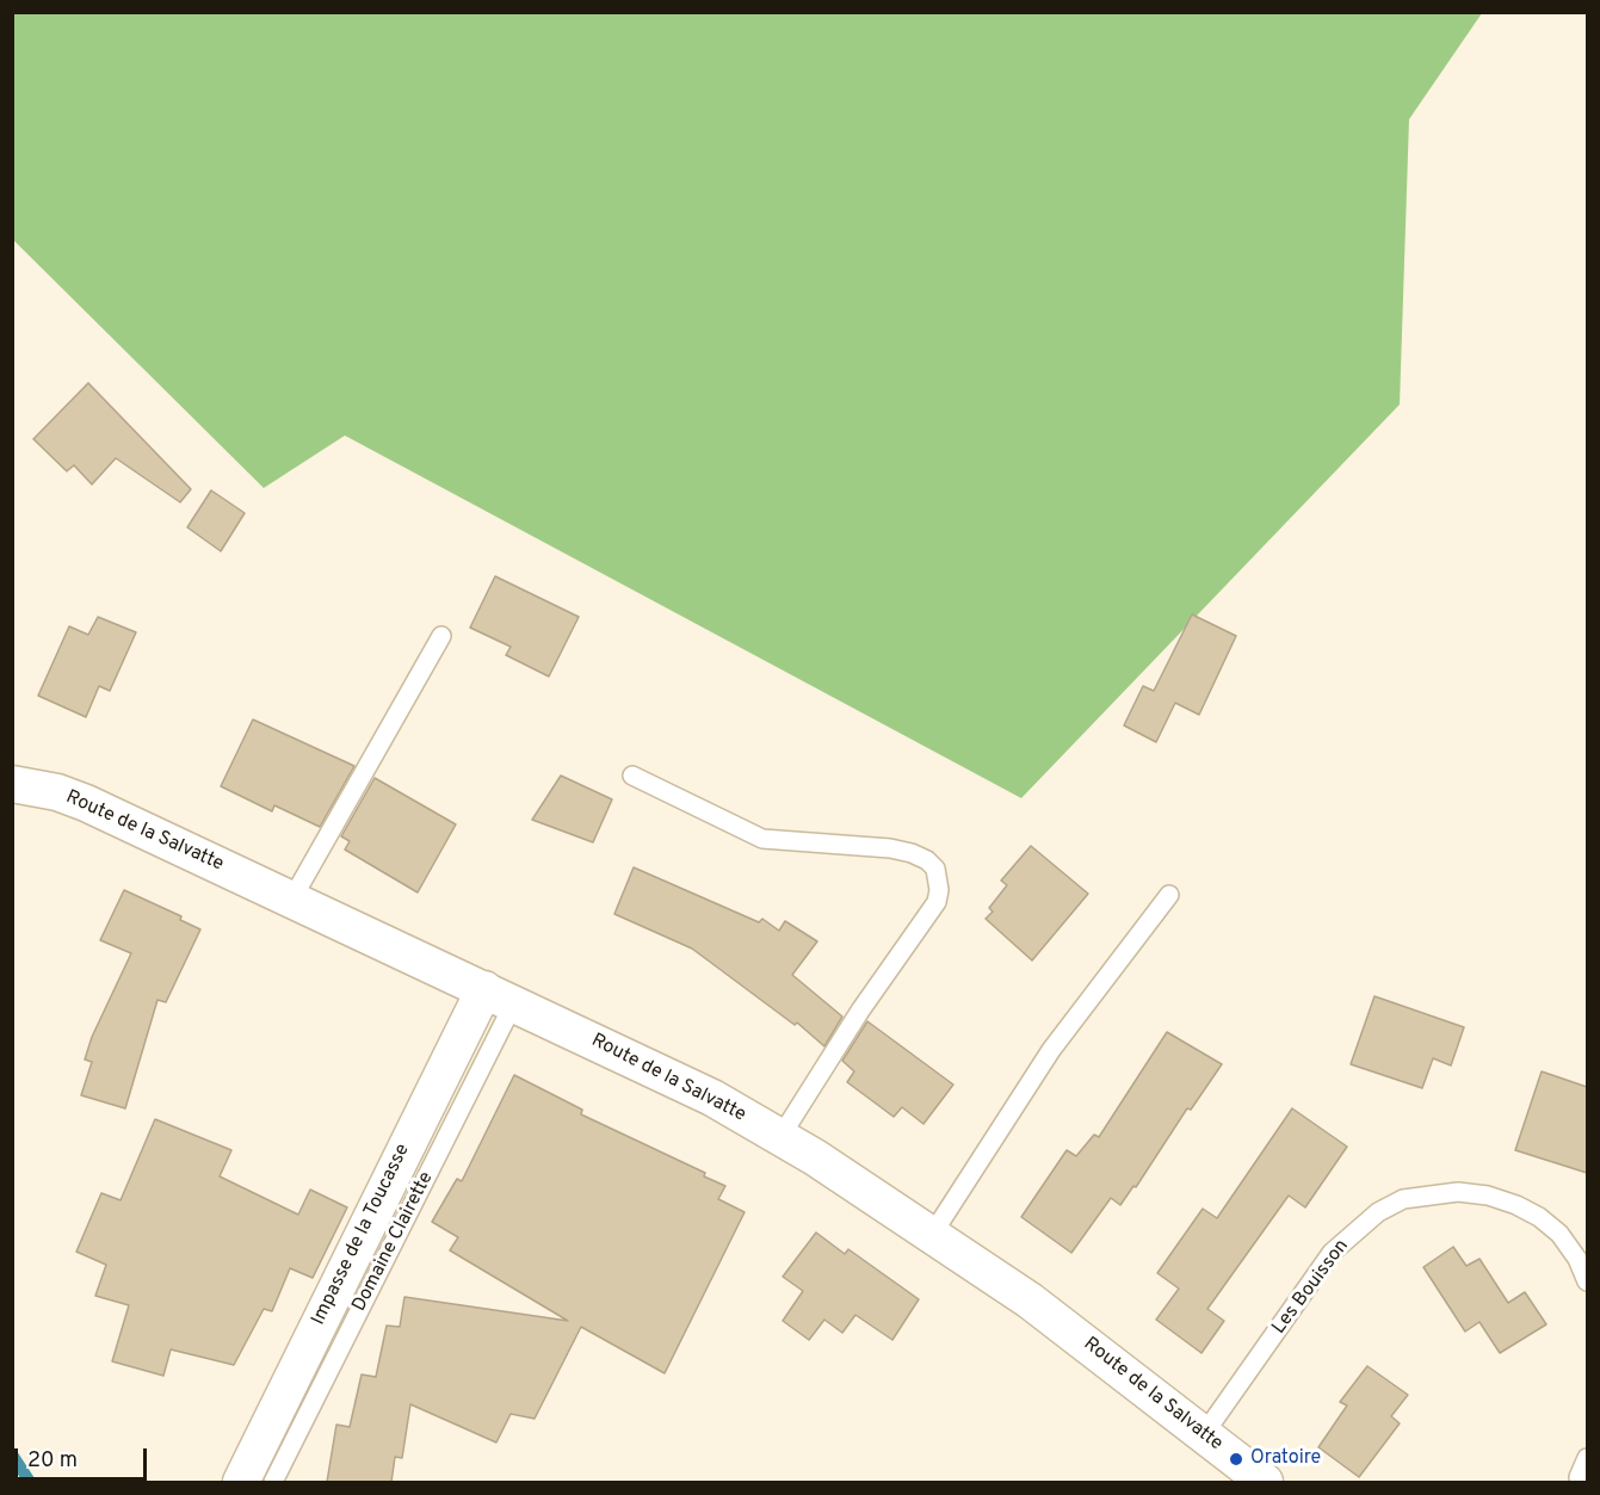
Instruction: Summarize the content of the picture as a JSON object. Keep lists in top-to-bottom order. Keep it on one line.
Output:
{"streets":{"street":["Route de la Salvatte","Impasse de la Toucasse"],"lane":["Domaine Clairette","Les Bouisson"]},"crossings":[["Route de la Salvatte","Impasse de la Toucasse"],["Route de la Salvatte","Domaine Clairette"],["Route de la Salvatte","Les Bouisson"],["Impasse de la Toucasse","Domaine Clairette"]],"places":["Oratoire"],"scale_bar":"20 m"}
